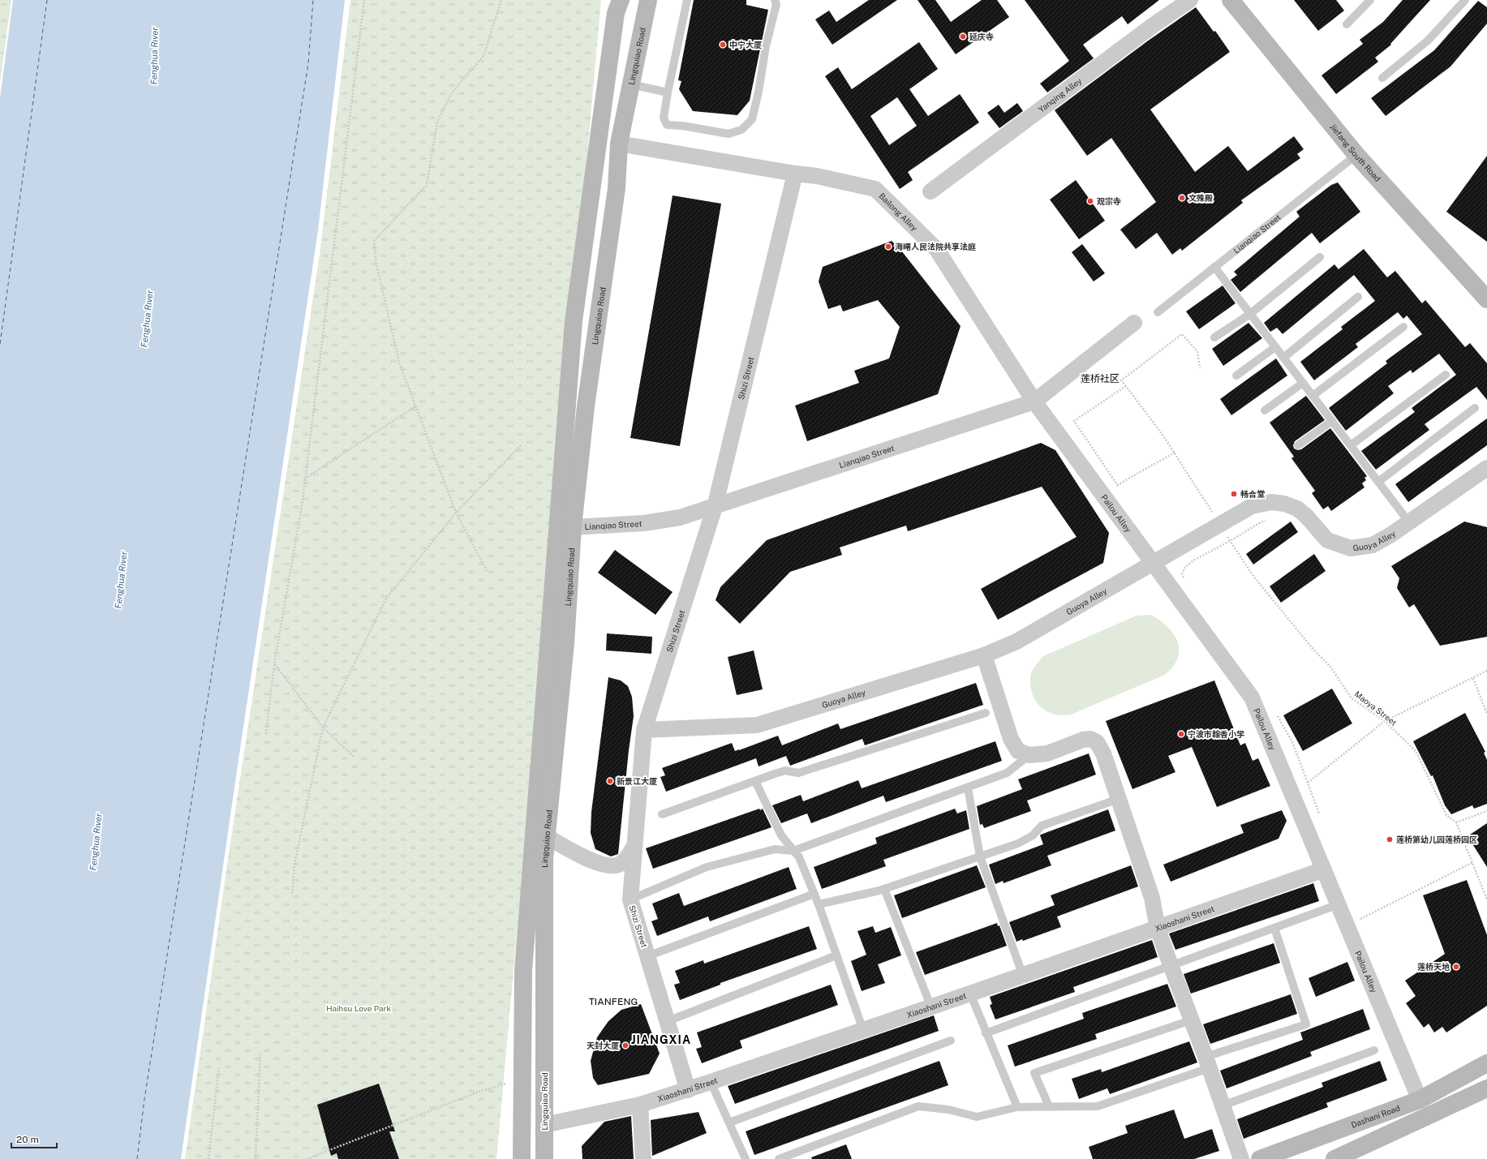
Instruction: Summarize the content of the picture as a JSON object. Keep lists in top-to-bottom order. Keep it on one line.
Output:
{"streets":{"main road":["Lingquiao Road","Jiefang South Road","Dashani Road"],"street":["Yanqing Alley","Bailong Alley","Lianqiao Street","Shizi Street","Pailou Alley","Guoya Alley","Xiaoshani Street"],"path":["Maoya Street"]},"crossings":[["Lingquiao Road","Bailong Alley"],["Lingquiao Road","Lianqiao Street"],["Lingquiao Road","Xiaoshani Street"],["Jiefang South Road","Lianqiao Street"],["Bailong Alley","Lianqiao Street"],["Bailong Alley","Shizi Street"],["Bailong Alley","Pailou Alley"],["Lianqiao Street","Shizi Street"],["Lianqiao Street","Pailou Alley"],["Shizi Street","Guoya Alley"],["Shizi Street","Xiaoshani Street"],["Pailou Alley","Guoya Alley"],["Pailou Alley","Xiaoshani Street"],["Pailou Alley","Dashani Road"],["Guoya Alley","Maoya Street"]],"districts":["莲桥社区","TIANFENG","JIANGXIA"],"water":["Fenghua Rıver"],"parks":["Haihsu Love Park"],"places":["延庆寺","中宁大厦","文殊殿","观宗寺","海曙人民法院共享法庭","畅合堂","宁波市翰香小学","新景江大厦","莲桥第幼儿园莲桥园区","莲桥天地","天封大厦"],"scale_bar":"20 m"}
